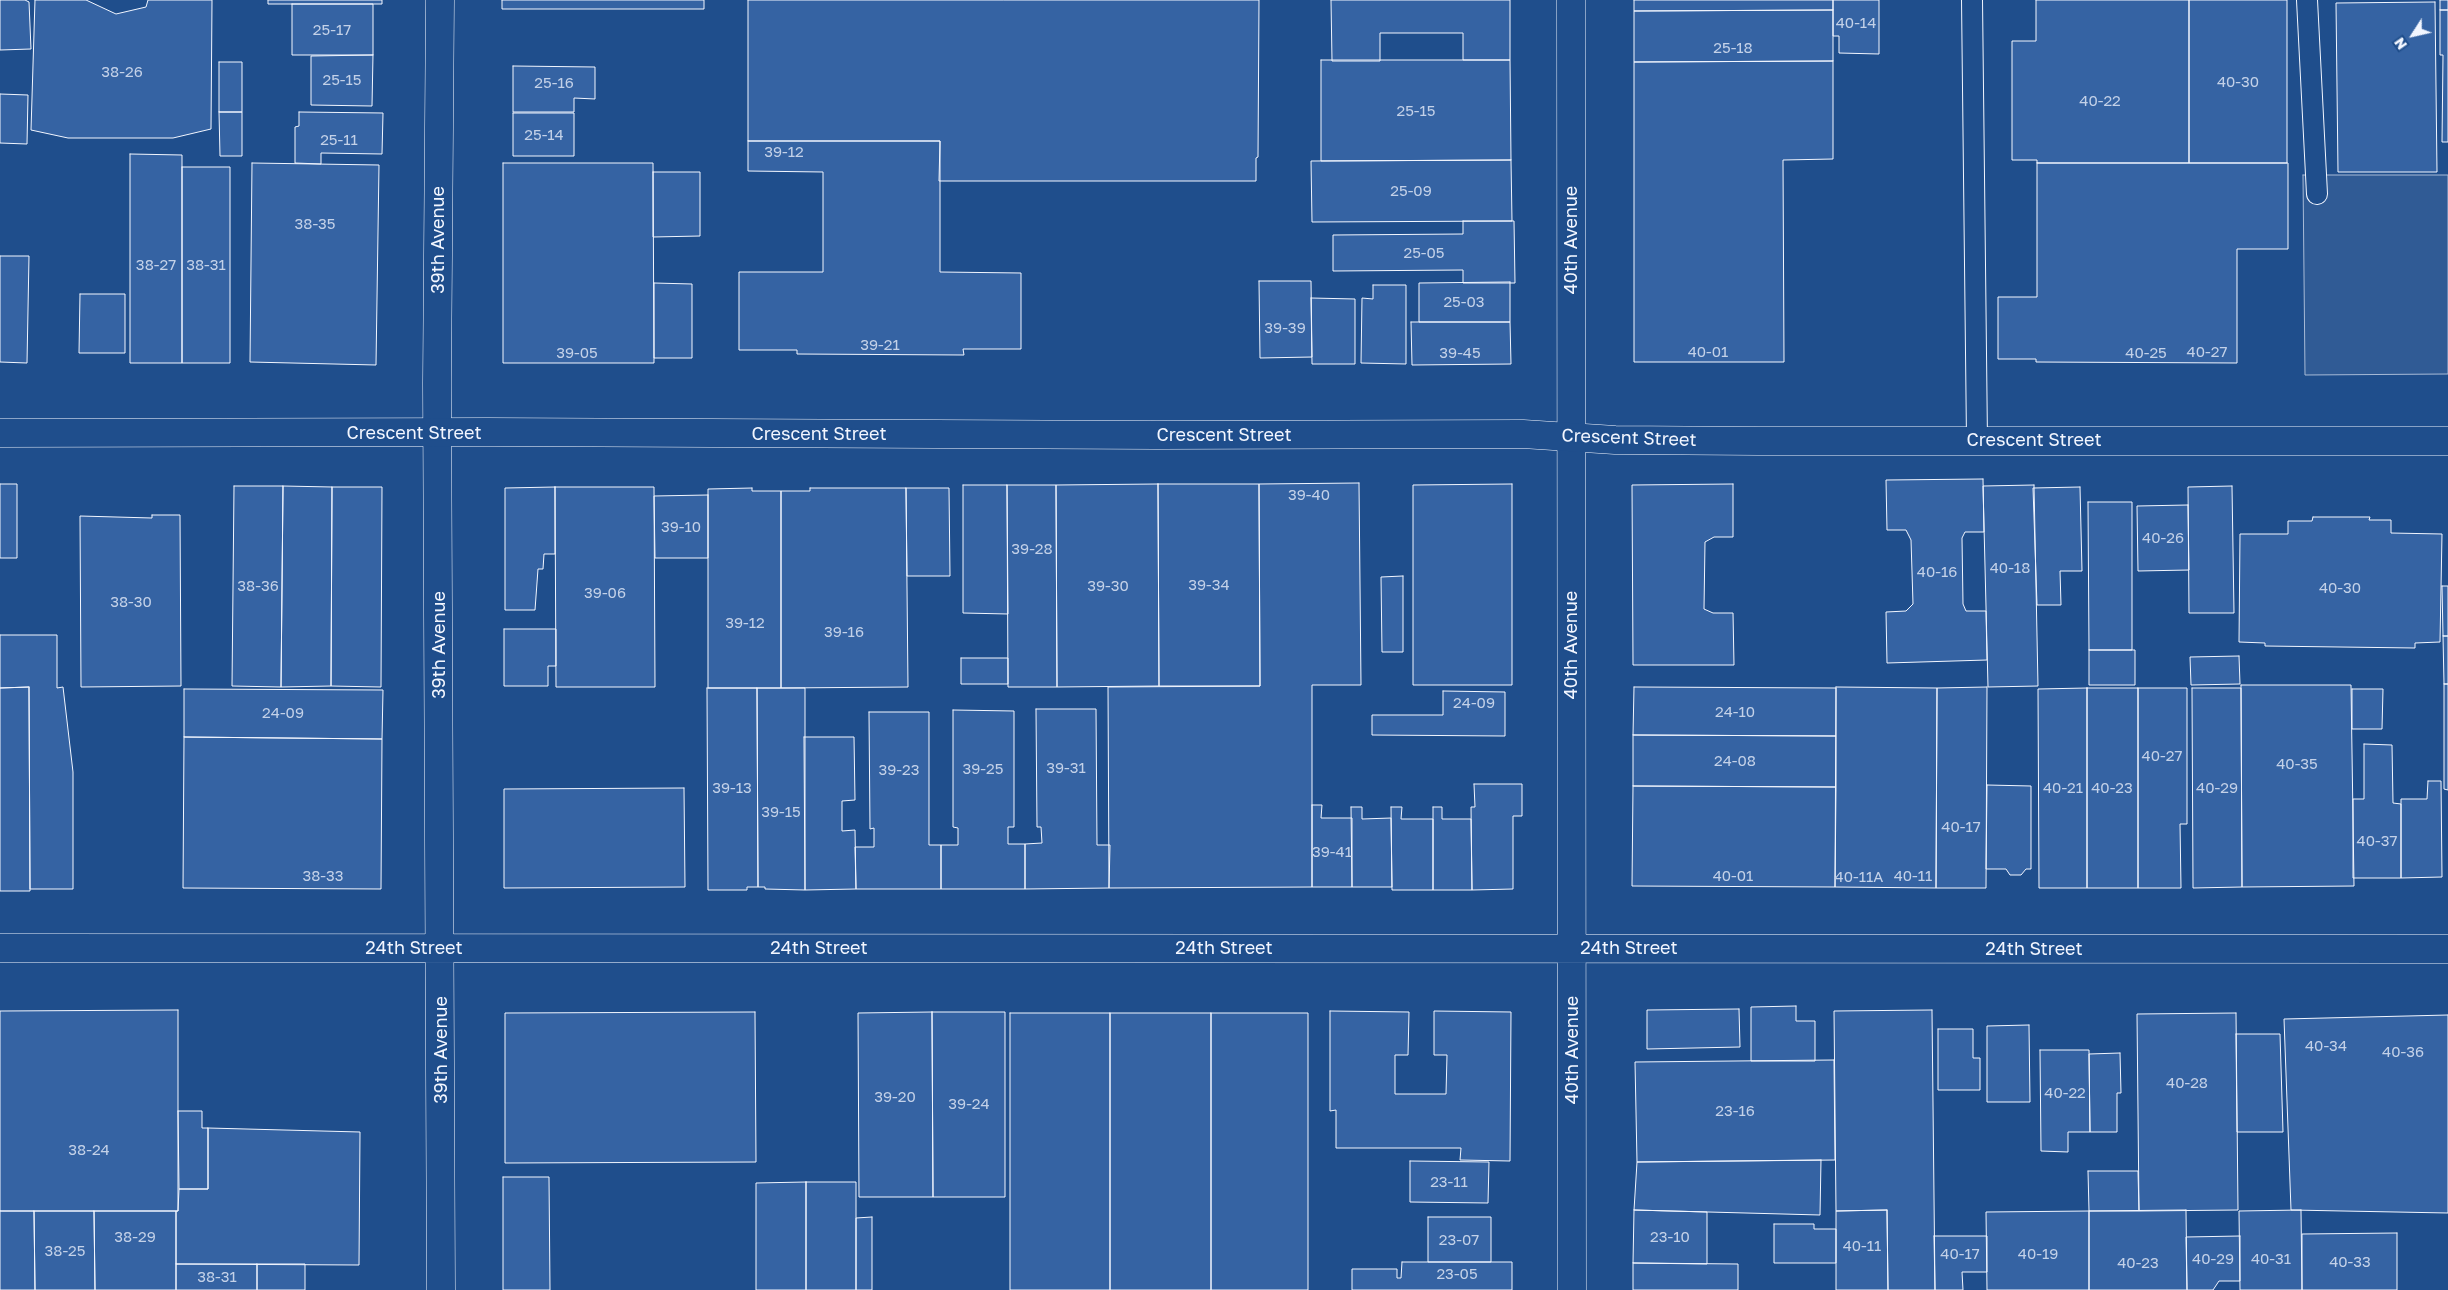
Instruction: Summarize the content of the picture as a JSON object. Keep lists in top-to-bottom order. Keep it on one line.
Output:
{"streets":{"street":["39th Avenue","40th Avenue","Crescent Street","24th Street"]},"crossings":[["39th Avenue","Crescent Street"],["39th Avenue","24th Street"],["40th Avenue","Crescent Street"],["40th Avenue","24th Street"]],"house_numbers":["40-14","25-17","25-18","38-26","25-15","40-30","25-16","40-22","25-15","25-14","25-11","39-12","25-09","38-35","25-05","38-27","38-31","25-03","39-39","39-21","40-01","40-27","39-05","39-45","40-25","39-40","39-10","40-26","39-28","40-18","40-16","39-34","38-36","39-30","40-30","39-06","38-30","39-12","39-16","24-09","24-10","24-09","40-27","24-08","40-35","39-31","39-25","39-23","39-13","40-21","40-23","40-29","39-15","40-17","40-37","39-41","38-33","40-01","40-11","40-11A","40-34","40-36","40-28","40-22","39-20","39-24","23-16","38-24","23-11","38-29","23-10","23-07","40-11","38-25","40-17","40-19","40-29","40-31","40-33","40-23","23-05","38-31"],"north":"bottom left"}
